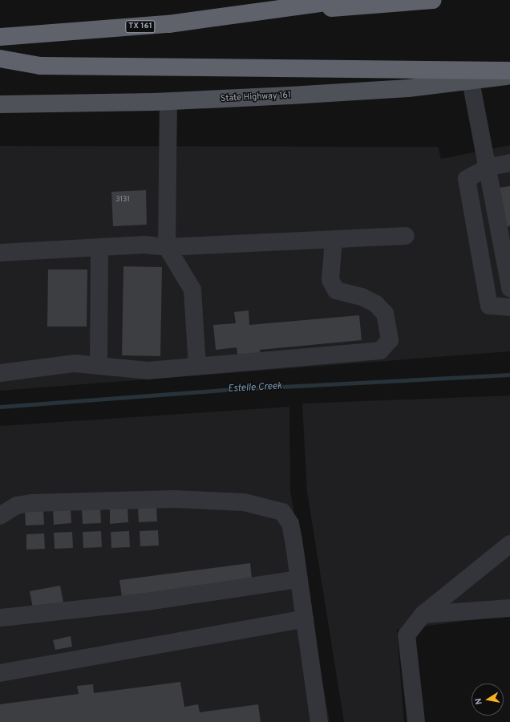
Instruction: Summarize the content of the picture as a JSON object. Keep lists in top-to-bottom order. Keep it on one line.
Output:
{"streets":{"highway":["TX 161"],"main road":["State Highway 161"]},"water":["Estelle Creek"],"house_numbers":["3131"],"north":"left"}
